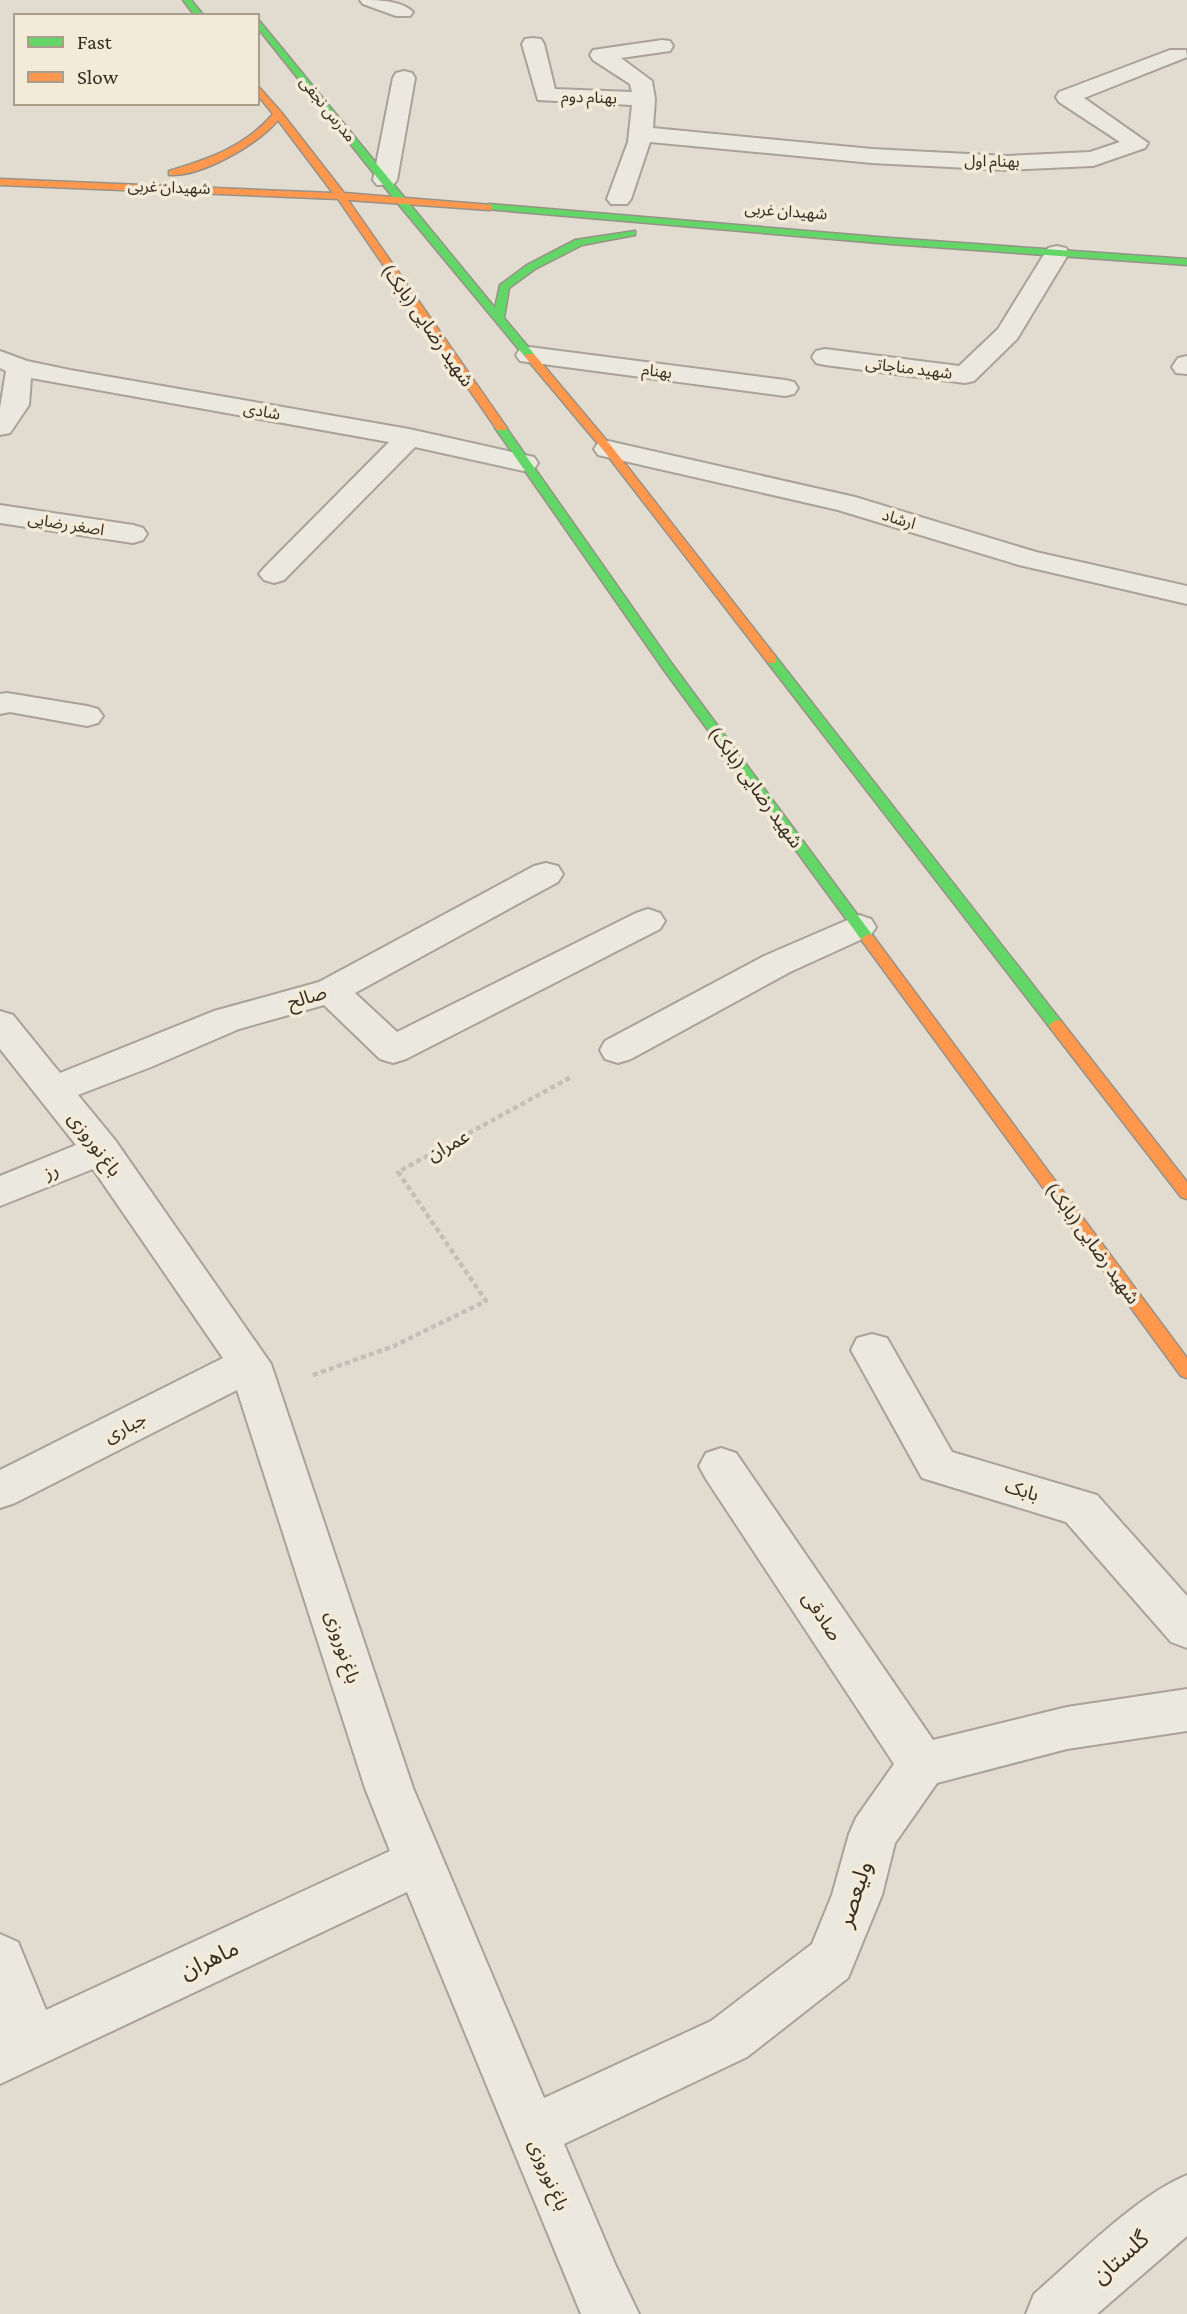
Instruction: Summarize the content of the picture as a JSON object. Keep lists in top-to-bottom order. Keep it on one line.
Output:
{"streets":{"main road":["مدرس نجفی","شهیدان غربی","شهید رضایی (بابک)"],"street":["بهنام دوم","بهنام اول","شهید مناجاتی","بهنام","شادی","ارشاد","اصغر رضایی","صالح","باغ نوروزی","رز","جباری","بابک","صادقی","ولیعصر","ماهران","گلستان"],"path":["عمران"]},"crossings":[["مدرس نجفی","شهیدان غربی"],["شهیدان غربی","شهید رضایی (بابک)"],["شهیدان غربی","شهید مناجاتی"],["شهید رضایی (بابک)","شادی"],["صالح","باغ نوروزی"],["باغ نوروزی","عمران"],["باغ نوروزی","رز"],["باغ نوروزی","جباری"],["باغ نوروزی","ولیعصر"],["باغ نوروزی","ماهران"],["عمران","جباری"],["صادقی","ولیعصر"]],"legend":["Fast","Slow"]}
